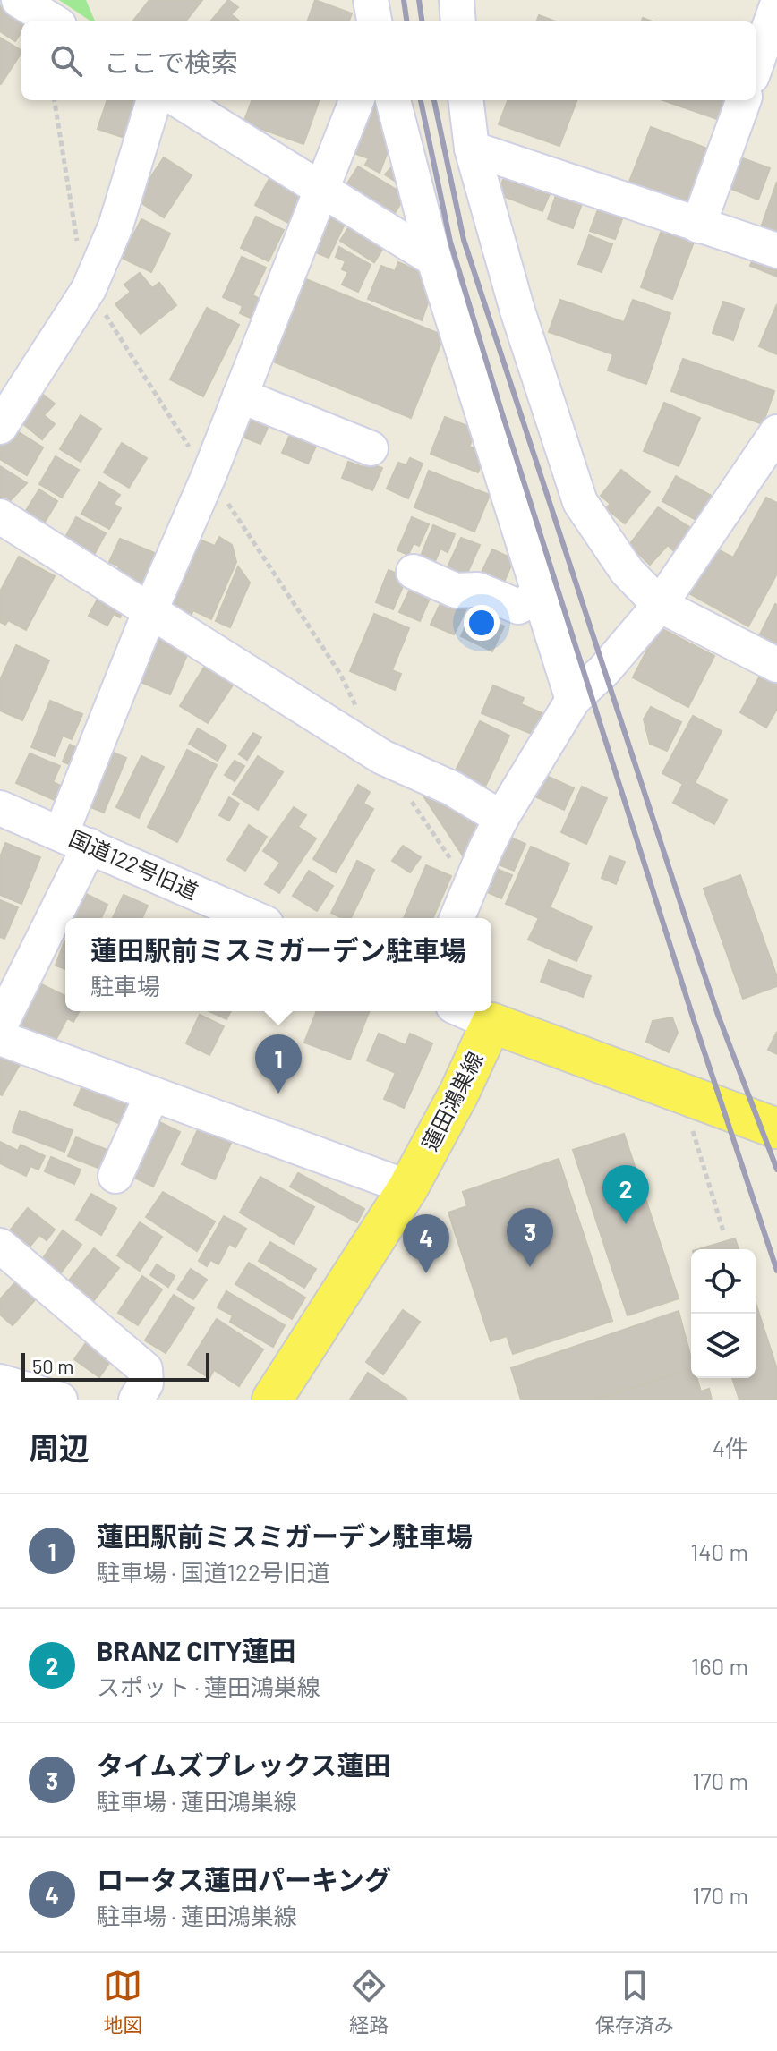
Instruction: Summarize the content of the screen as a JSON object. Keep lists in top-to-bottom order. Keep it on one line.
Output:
{"streets":{"main road":["蓮田鴻巣線"],"street":["国道122号旧道"]},"scale_bar":"50 m","page":{"search":"ここで検索","popup":["蓮田駅前ミスミガーデン駐車場","駐車場"],"pins":["1","2","3","4"],"scale":"50 m","heading":["周辺","4件"],"list":[{"mark":"1","name":"蓮田駅前ミスミガーデン駐車場","note":"駐車場 · 国道122号旧道","value":"140 m"},{"mark":"2","name":"BRANZ CITY蓮田","note":"スポット · 蓮田鴻巣線","value":"160 m"},{"mark":"3","name":"タイムズプレックス蓮田","note":"駐車場 · 蓮田鴻巣線","value":"170 m"},{"mark":"4","name":"ロータス蓮田パーキング","note":"駐車場 · 蓮田鴻巣線","value":"170 m"}],"nav":["地図","経路","保存済み"]}}
